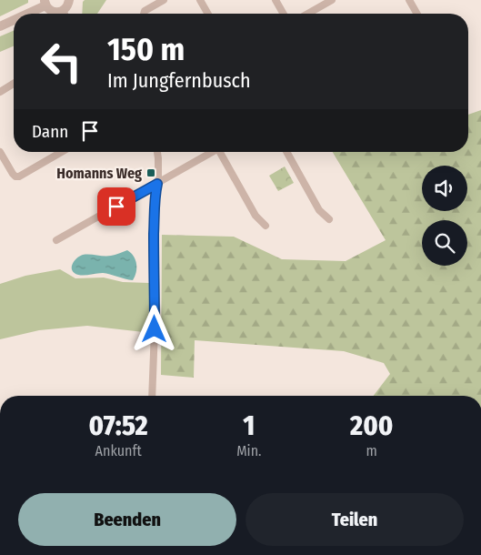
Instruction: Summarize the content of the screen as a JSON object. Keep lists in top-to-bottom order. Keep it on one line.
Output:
{"places":{"transit":["Homanns Weg"]},"page":{"turn":["150 m","Im Jungfernbusch"],"then":"Dann","eta":["07:52","Ankunft","1","Min.","200","m"],"buttons":["Beenden","Teilen"]}}
